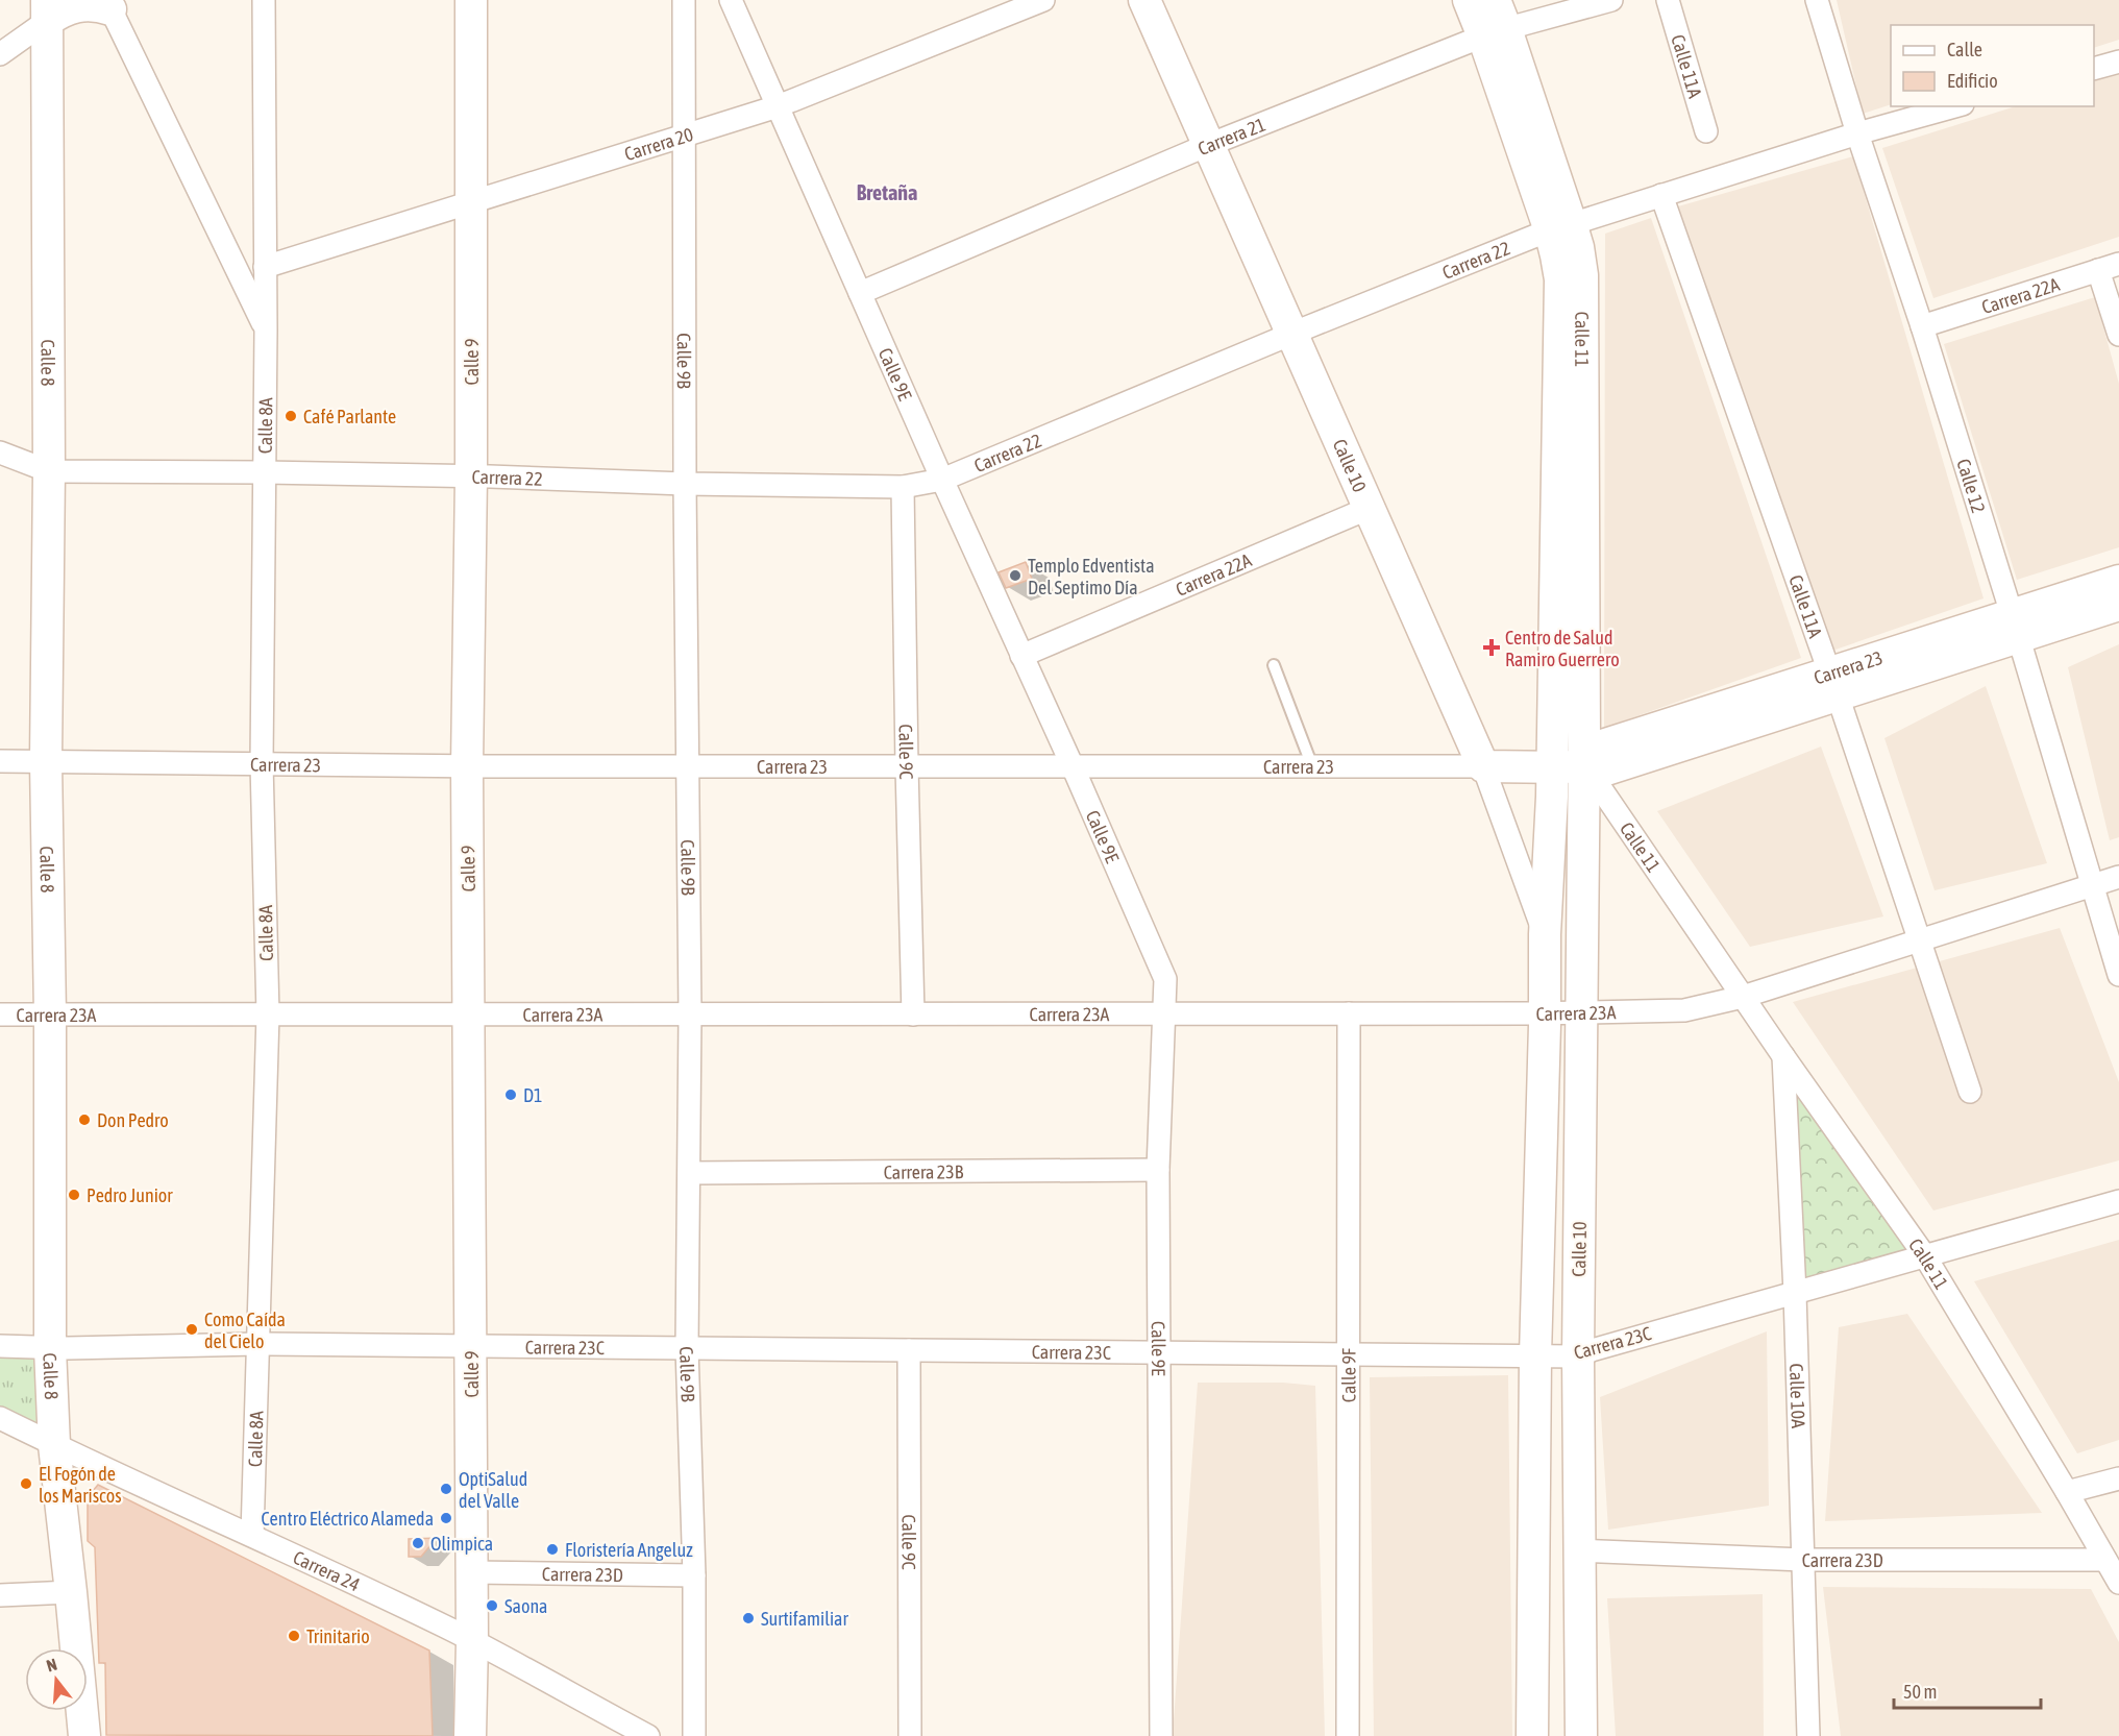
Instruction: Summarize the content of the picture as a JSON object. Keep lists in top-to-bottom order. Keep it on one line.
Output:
{"streets":{"street":["Calle 11A","Carrera 21","Carrera 20","Carrera 22","Carrera 22A","Calle 11","Calle 8","Calle 9","Calle 9B","Calle 9E","Calle 8A","Calle 10","Calle 12","Carrera 23","Calle 9C","Carrera 23A","Carrera 23B","Carrera 23C","Calle 9F","Calle 10A","Carrera 23D","Carrera 24"]},"crossings":[["Calle 11A","Carrera 22"],["Calle 11A","Carrera 23"],["Calle 11A","Carrera 23A"],["Carrera 21","Calle 11"],["Carrera 21","Calle 9E"],["Carrera 21","Calle 10"],["Carrera 20","Calle 9"],["Carrera 20","Calle 9B"],["Carrera 20","Calle 9E"],["Carrera 20","Calle 8A"],["Carrera 22","Calle 11"],["Carrera 22","Calle 8"],["Carrera 22","Calle 9"],["Carrera 22","Calle 9B"],["Carrera 22","Calle 9E"],["Carrera 22","Calle 8A"],["Carrera 22","Calle 10"],["Carrera 22","Calle 12"],["Carrera 22","Calle 9C"],["Carrera 22A","Calle 9E"],["Carrera 22A","Calle 10"],["Carrera 22A","Calle 12"],["Calle 11","Calle 10"],["Calle 11","Carrera 23"],["Calle 11","Carrera 23A"],["Calle 11","Carrera 23C"],["Calle 11","Calle 10A"],["Calle 11","Carrera 23D"],["Calle 8","Carrera 23"],["Calle 8","Carrera 23A"],["Calle 8","Carrera 23C"],["Calle 8","Carrera 24"],["Calle 9","Carrera 23"],["Calle 9","Carrera 23A"],["Calle 9","Carrera 23C"],["Calle 9","Carrera 23D"],["Calle 9","Carrera 24"],["Calle 9B","Carrera 23"],["Calle 9B","Carrera 23A"],["Calle 9B","Carrera 23B"],["Calle 9B","Carrera 23C"],["Calle 9B","Carrera 23D"],["Calle 9E","Carrera 23"],["Calle 9E","Carrera 23A"],["Calle 9E","Carrera 23B"],["Calle 9E","Carrera 23C"],["Calle 8A","Carrera 23"],["Calle 8A","Carrera 23A"],["Calle 8A","Carrera 23C"],["Calle 8A","Carrera 24"],["Calle 10","Carrera 23"],["Calle 10","Carrera 23A"],["Calle 10","Carrera 23C"],["Calle 10","Carrera 23D"],["Calle 12","Carrera 23"],["Calle 12","Carrera 23A"],["Carrera 23","Calle 9C"],["Calle 9C","Carrera 23A"],["Calle 9C","Carrera 23C"],["Carrera 23A","Calle 9F"],["Carrera 23C","Calle 9F"],["Carrera 23C","Calle 10A"],["Calle 10A","Carrera 23D"]],"districts":["Bretaña"],"places":{"other":["Café Parlante","Templo Edventista Del Septimo Día","D1","Don Pedro","Pedro Junior","Como Caída del Cielo","El Fogón de los Mariscos","OptiSalud del Valle","Centro Eléctrico Alameda","Olimpica","Floristería Angeluz","Saona","Surtifamiliar","Trinitario"],"health":["Centro de Salud Ramiro Guerrero"]},"legend":["Calle","Edificio"],"scale_bar":"50 m","north":"top"}
